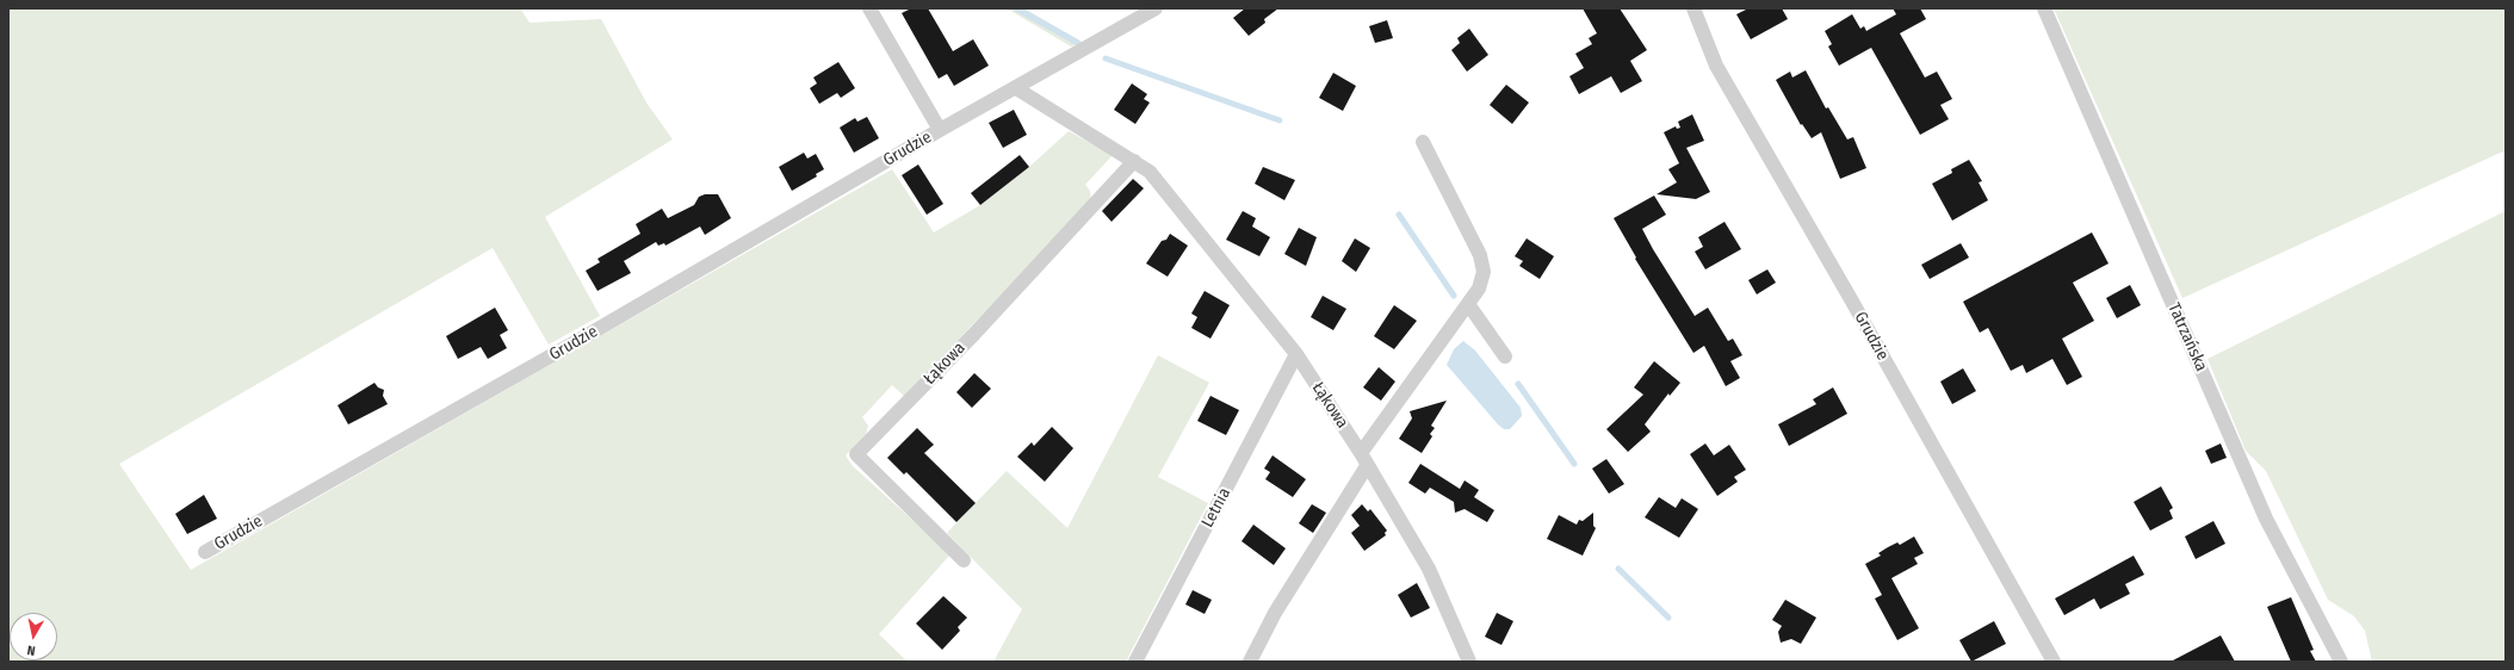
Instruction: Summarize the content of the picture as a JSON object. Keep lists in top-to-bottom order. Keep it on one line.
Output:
{"streets":{"street":["Grudzie","Tatrzańska","Łąkowa","Letnia"]},"crossings":[["Grudzie","Łąkowa"],["Łąkowa","Letnia"]],"north":"bottom"}
